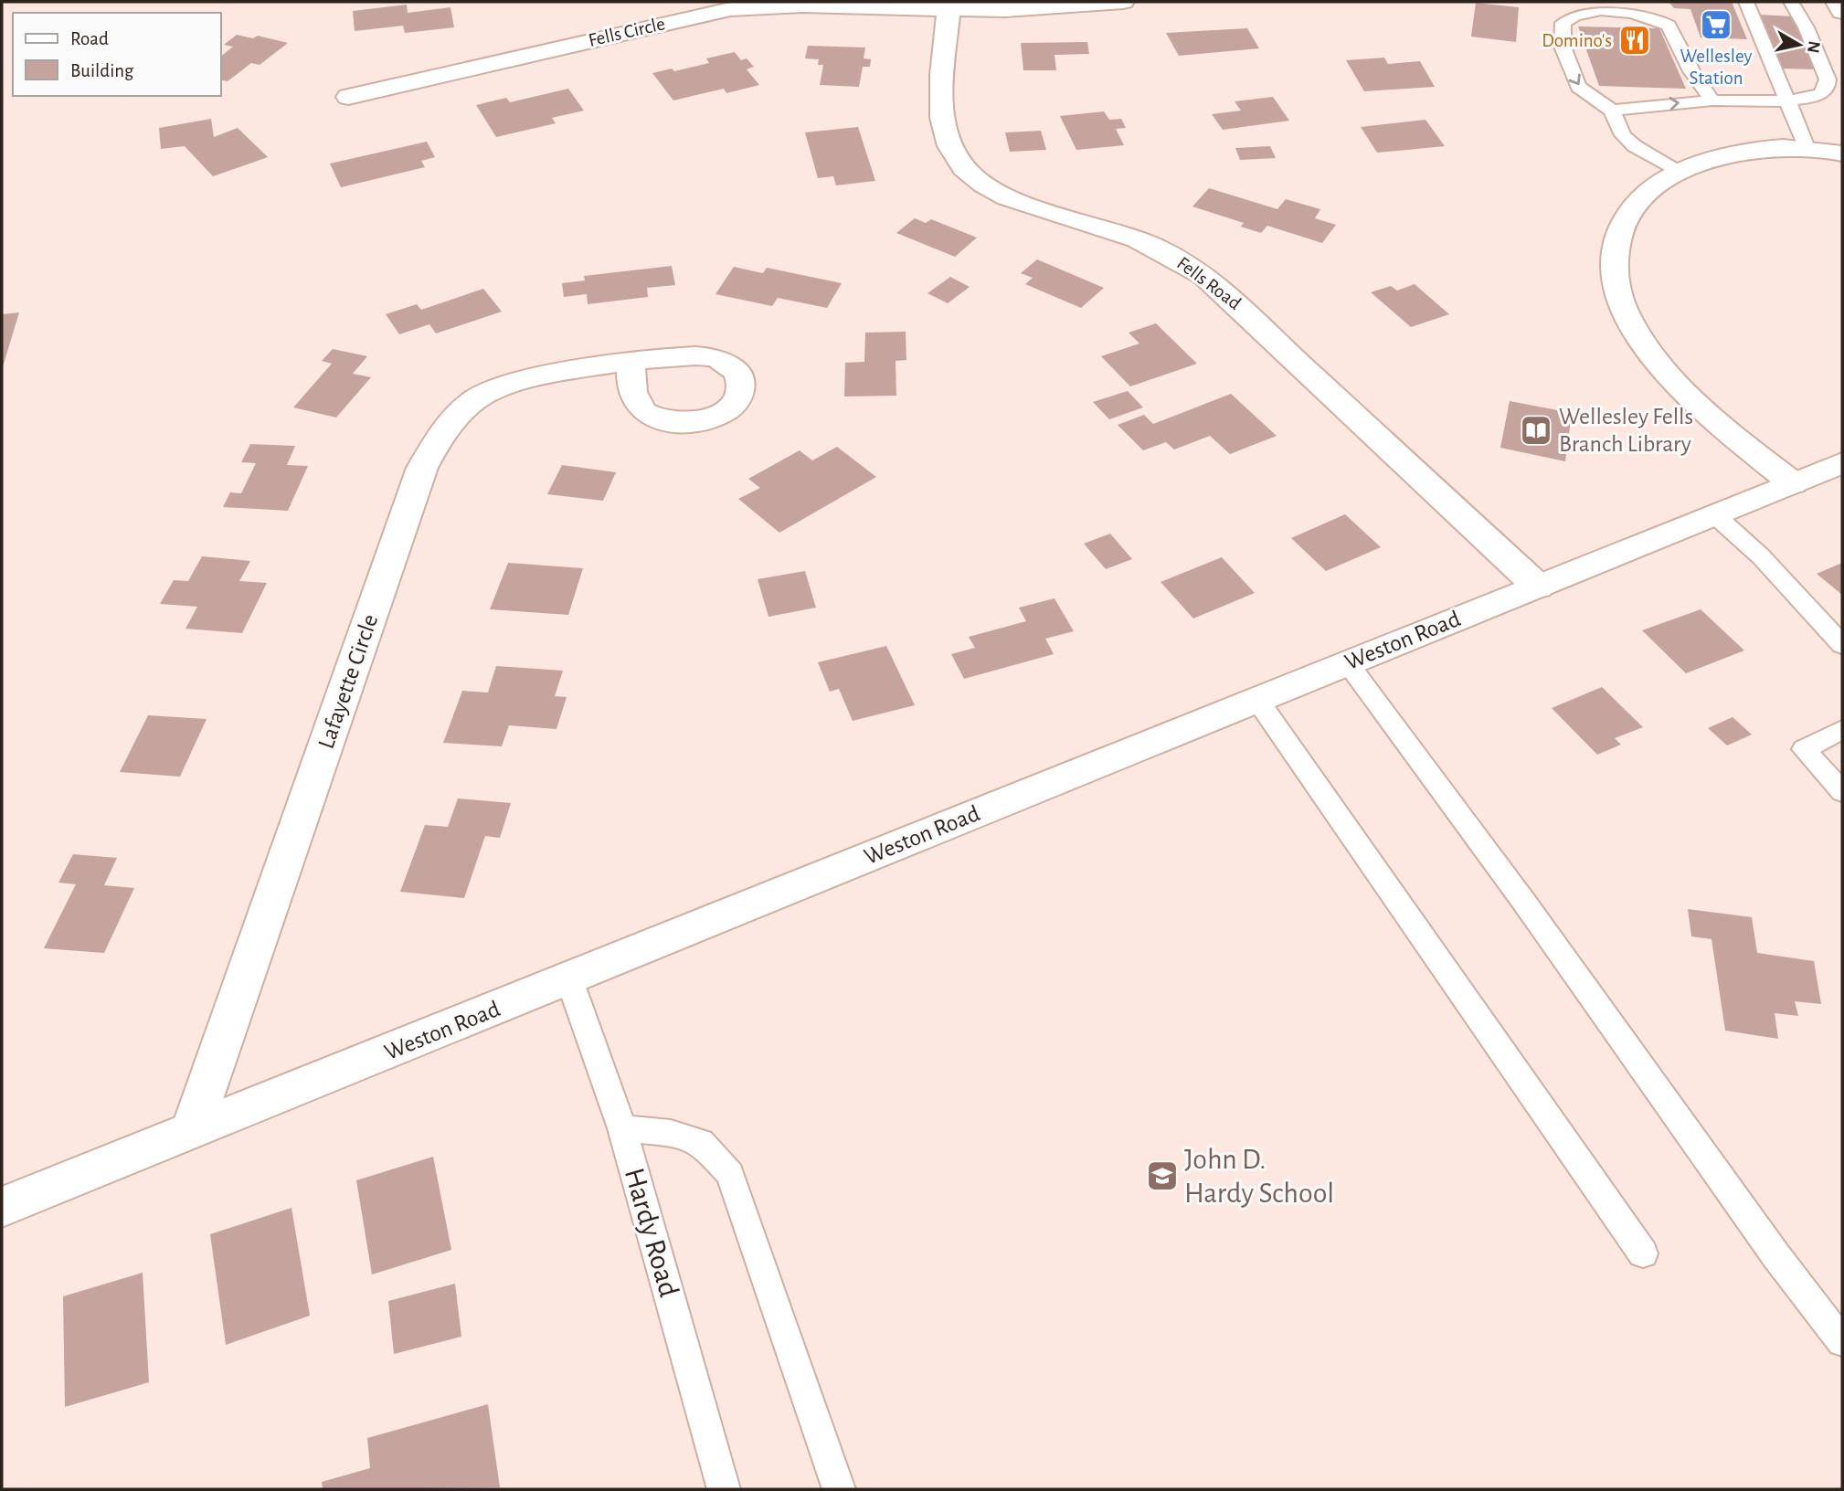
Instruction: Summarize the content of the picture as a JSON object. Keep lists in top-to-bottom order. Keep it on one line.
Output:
{"streets":{"main road":["Fells Circle","Fells Road","Weston Road","Lafayette Circle"],"lane":["Hardy Road"]},"crossings":[["Fells Circle","Fells Road"],["Fells Road","Weston Road"],["Weston Road","Lafayette Circle"],["Weston Road","Hardy Road"]],"places":{"supermarket":["Wellesley Station"],"restaurant":["Domino's"],"library":["Wellesley Fells Branch Library"],"school or university":["John D. Hardy School"]},"legend":["Road","Building"],"north":"right"}
